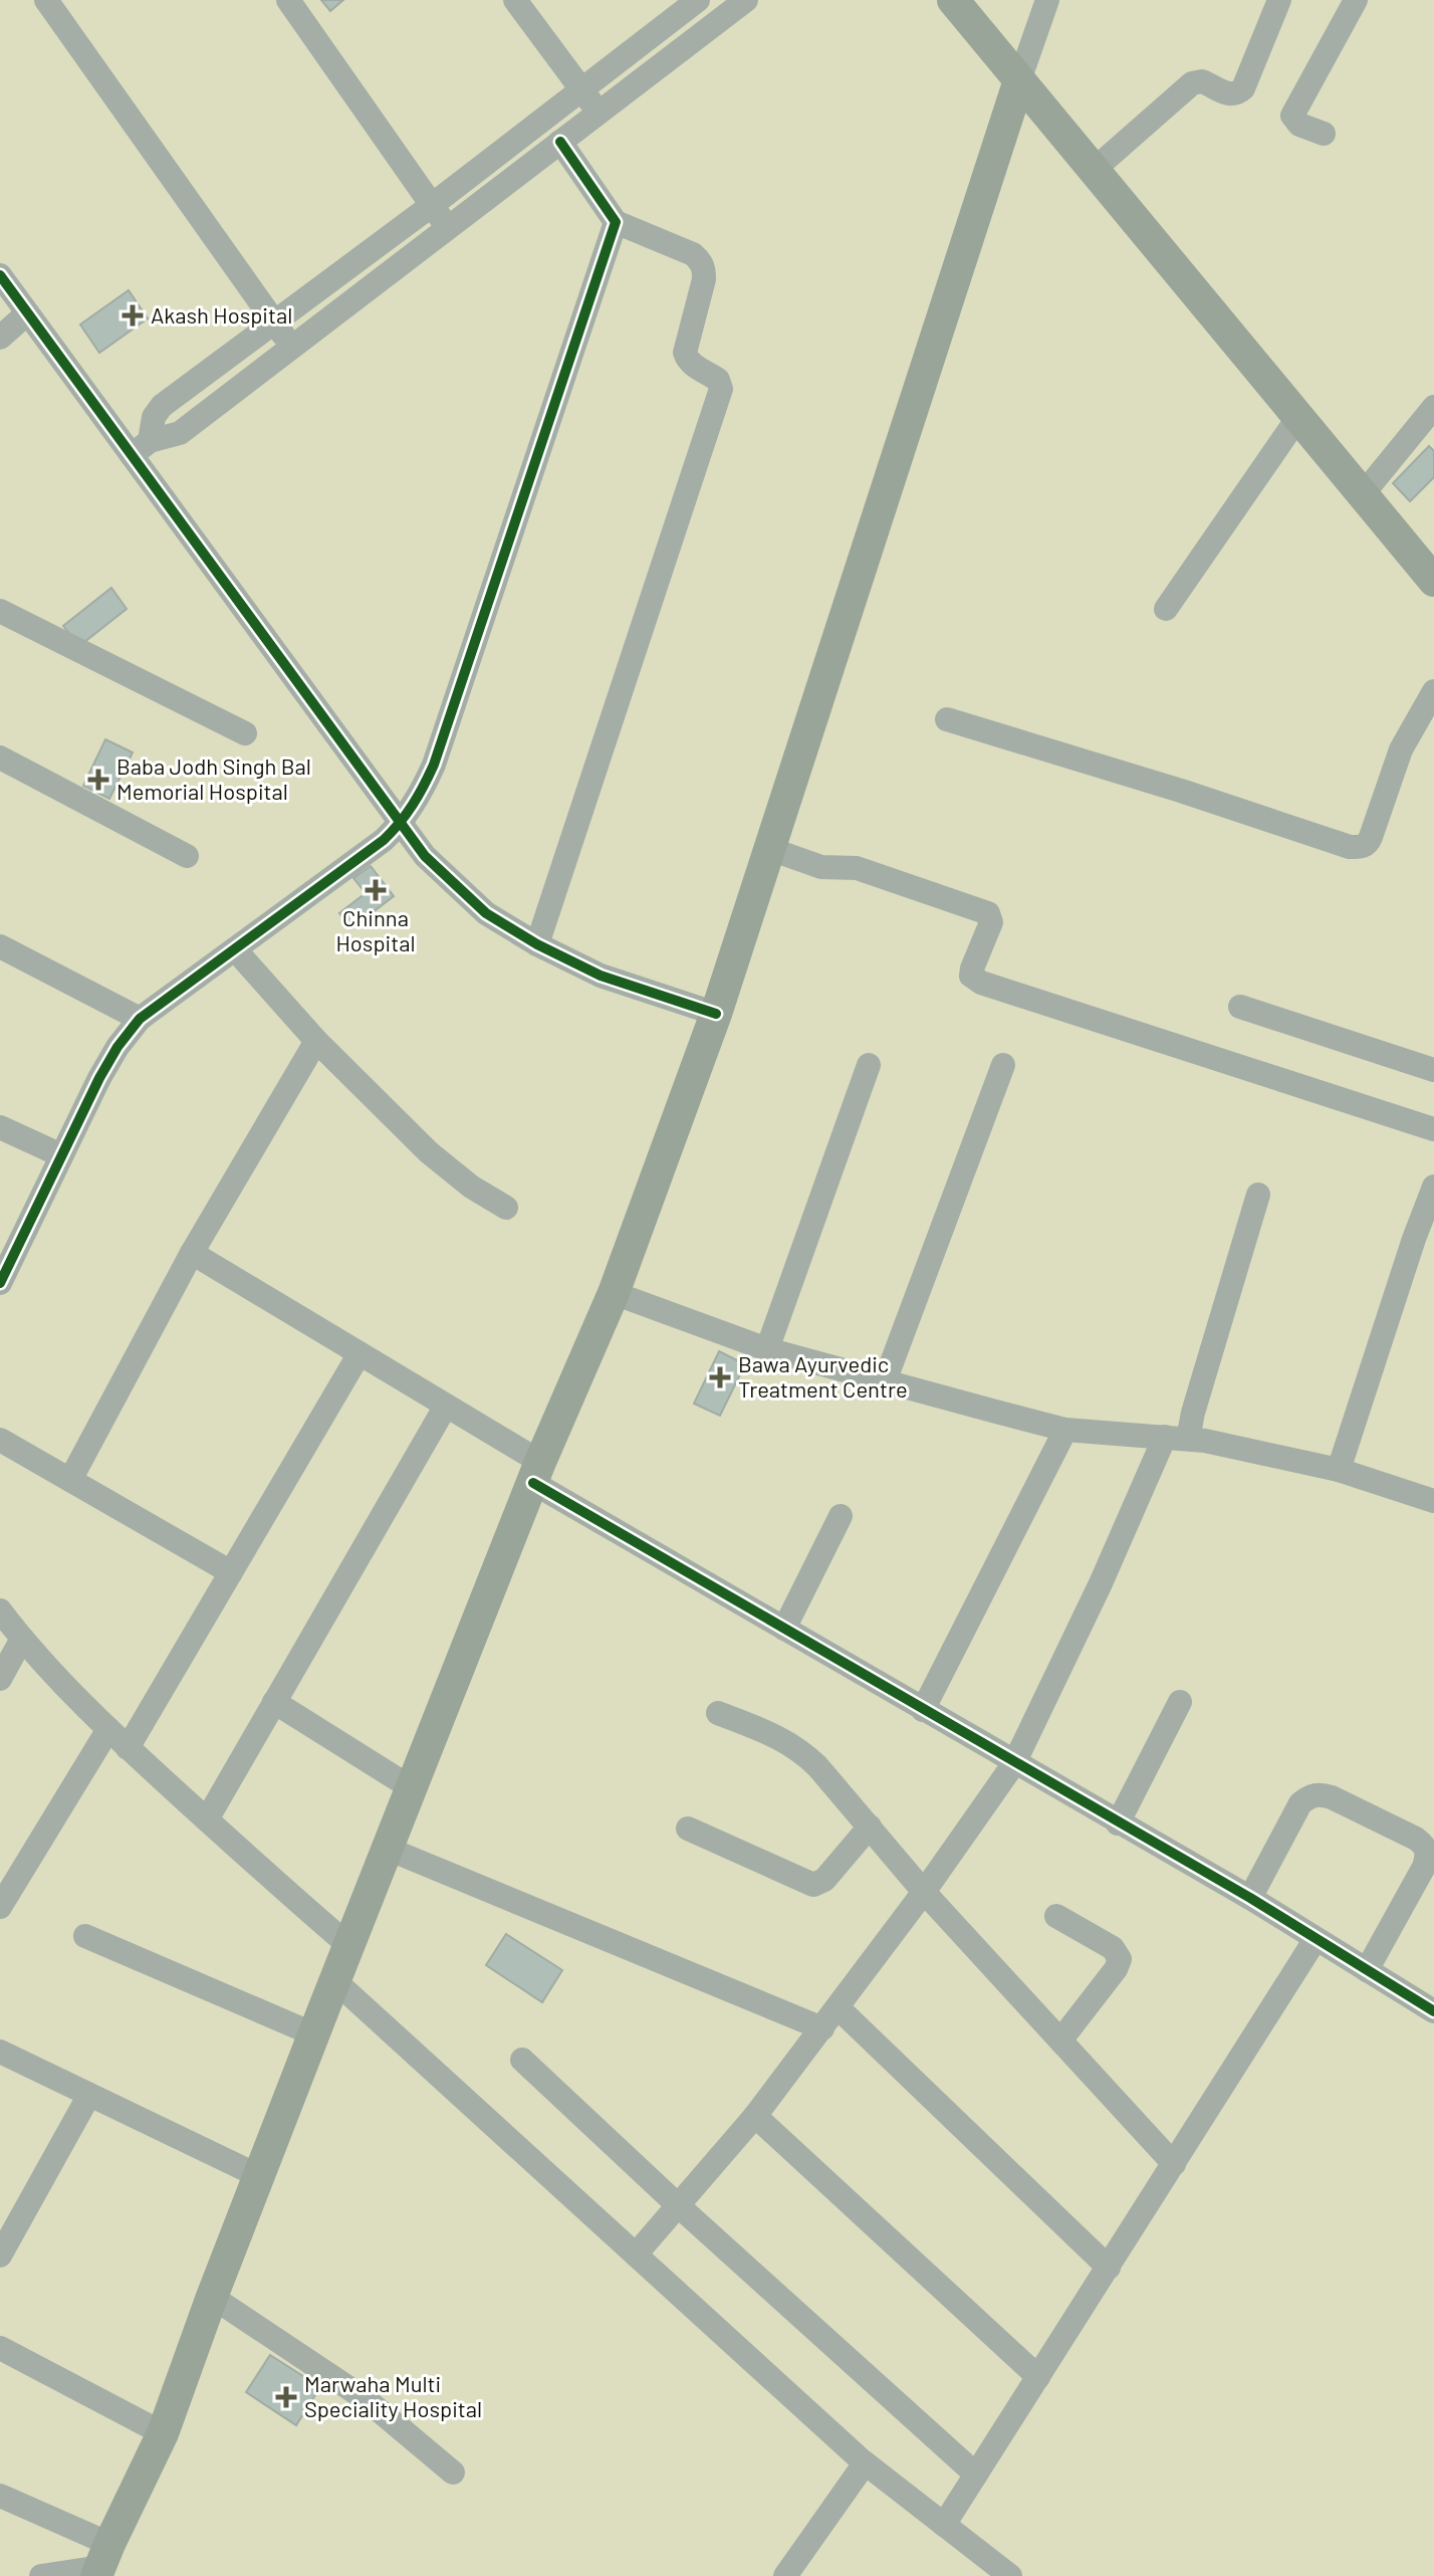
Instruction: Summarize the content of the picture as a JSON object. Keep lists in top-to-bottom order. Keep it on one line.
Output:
{"places":{"health":["Akash Hospital","Baba Jodh Singh Bal Memorial Hospital","Chinna Hospital","Bawa Ayurvedic Treatment Centre","Marwaha Multi Speciality Hospital"]}}
